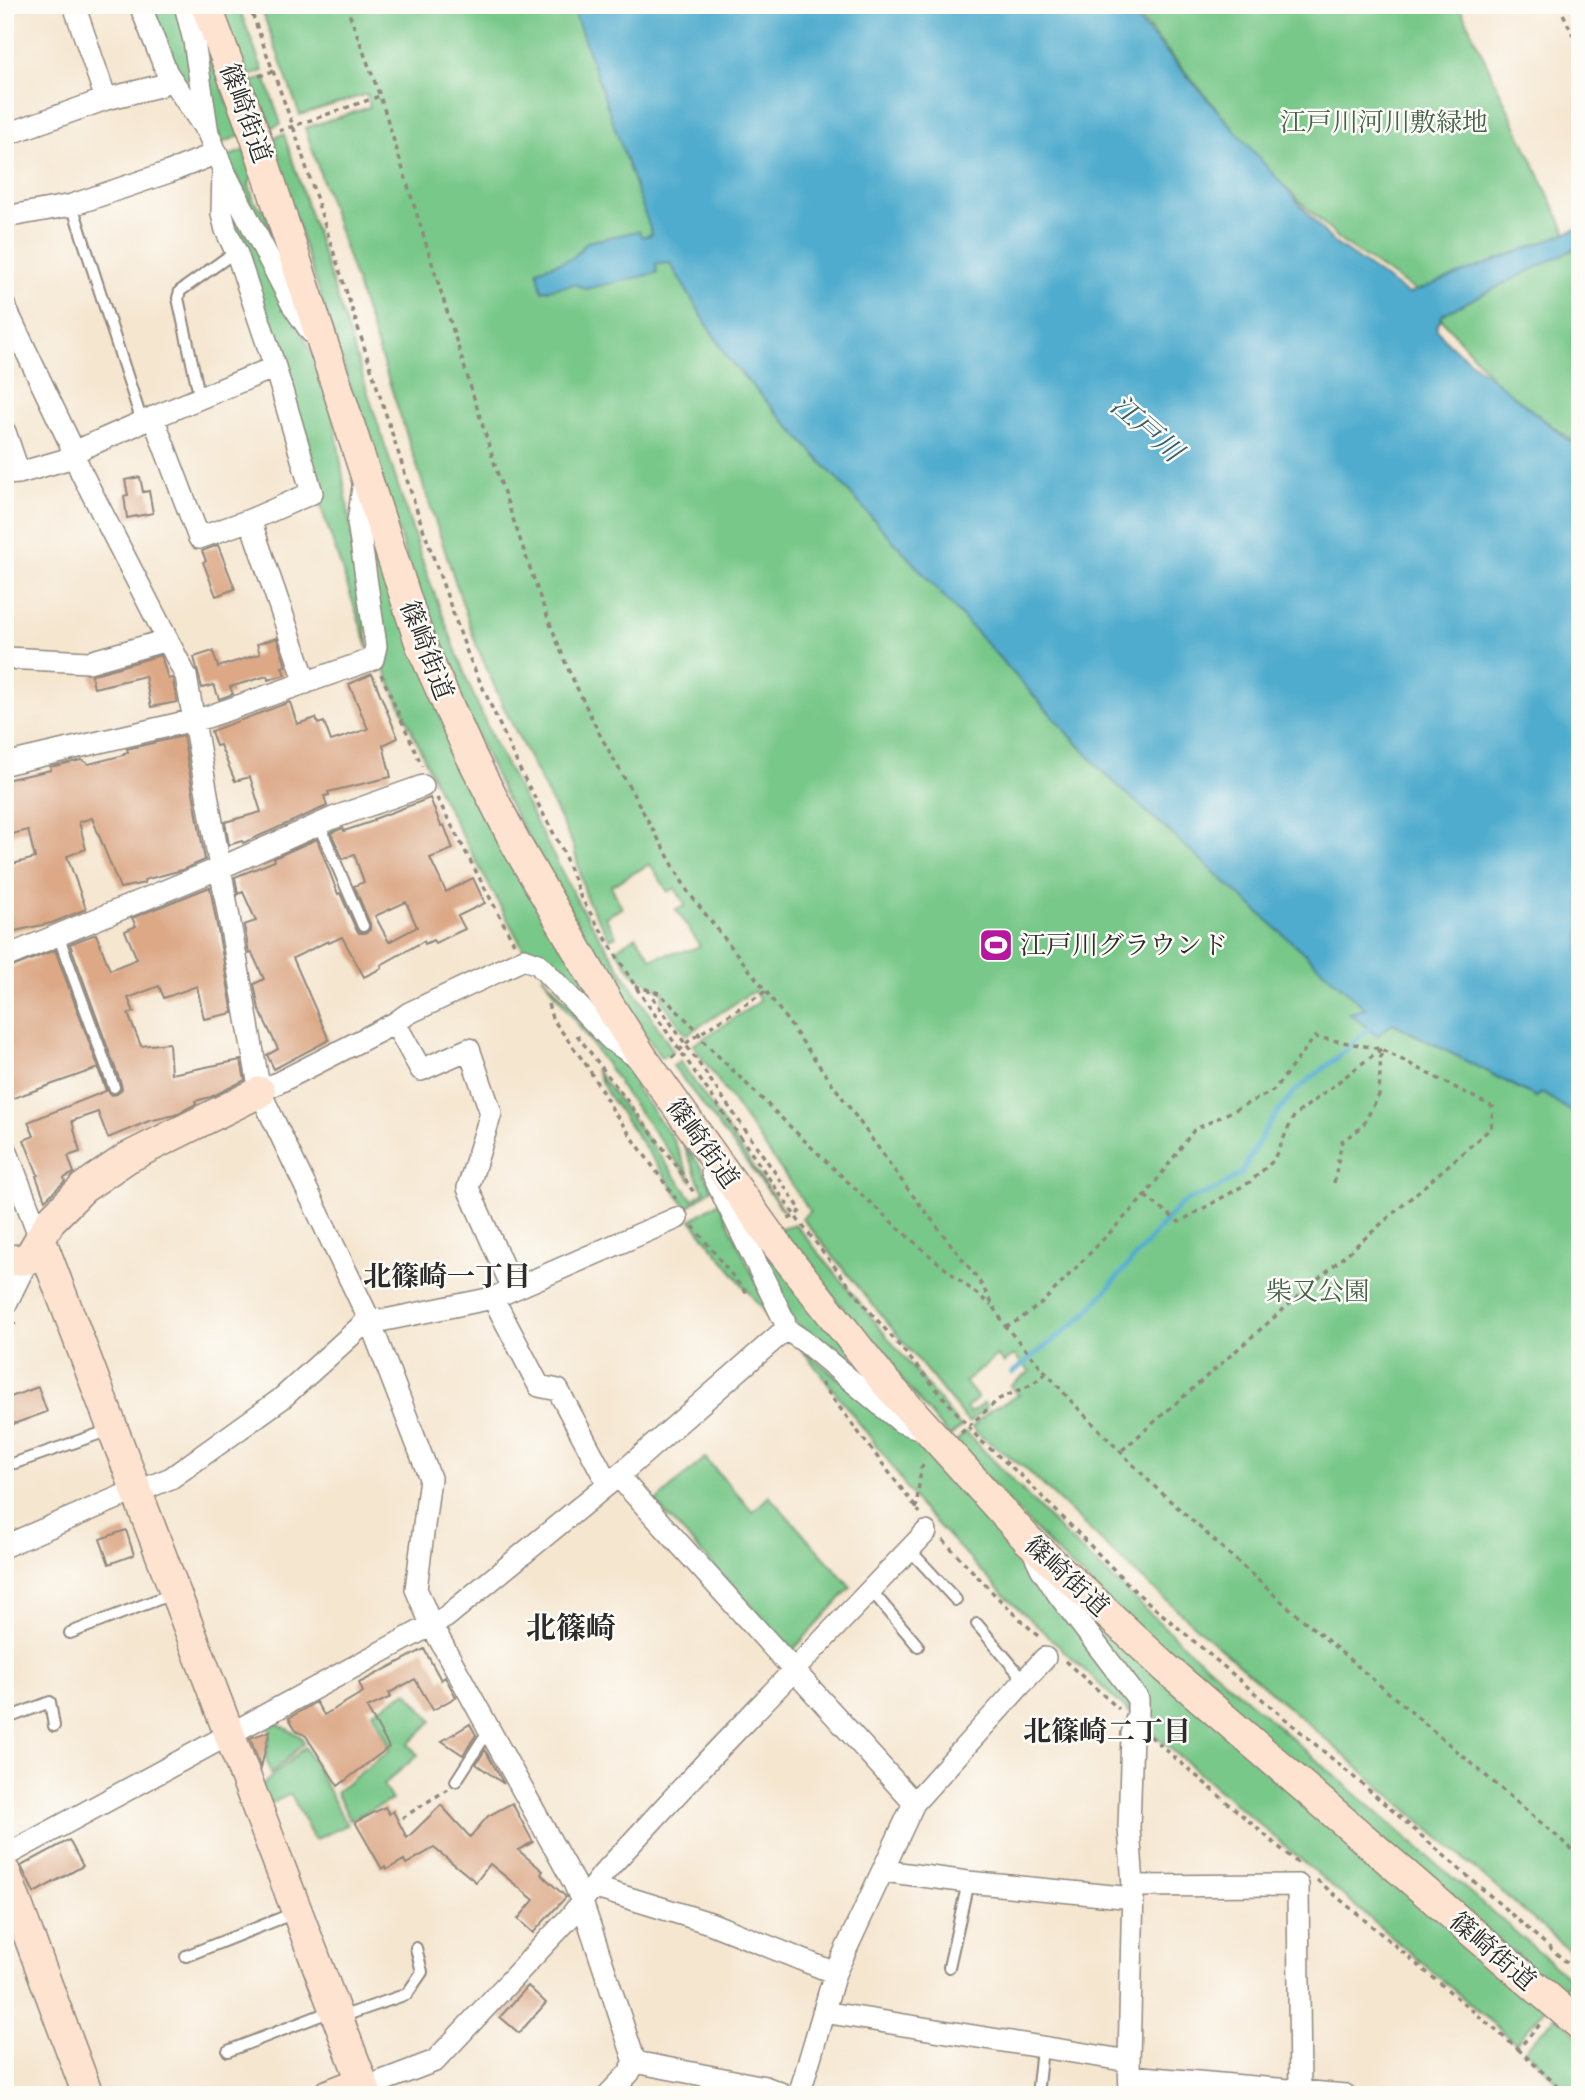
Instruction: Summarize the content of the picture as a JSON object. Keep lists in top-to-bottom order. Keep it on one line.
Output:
{"streets":{"main road":["篠崎街道"]},"districts":["北篠崎一丁目","北篠崎","北篠崎二丁目"],"water":["江戸川"],"parks":["江戸川河川敷緑地","柴又公園"],"places":{"sports":["江戸川グラウンド"]}}
